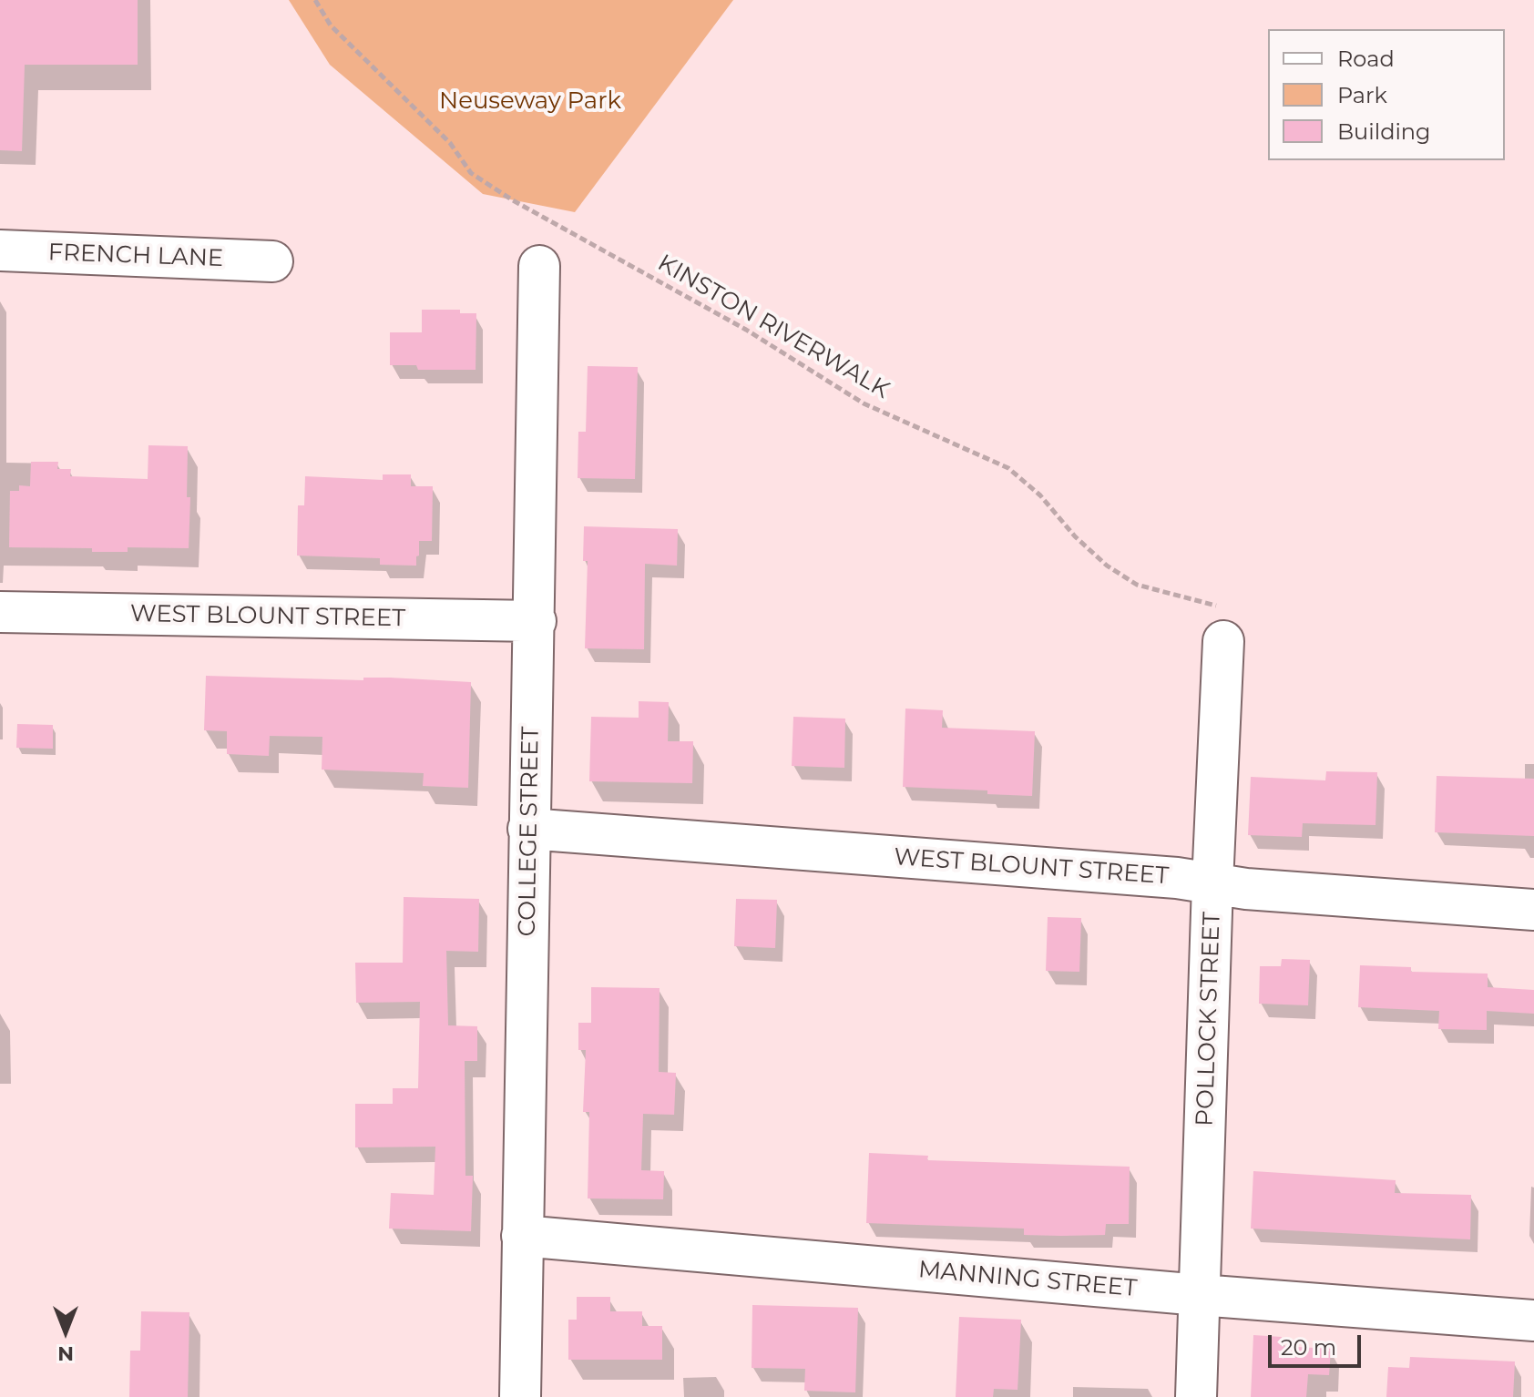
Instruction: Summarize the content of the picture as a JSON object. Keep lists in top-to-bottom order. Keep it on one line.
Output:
{"streets":{"street":["FRENCH LANE","WEST BLOUNT STREET","COLLEGE STREET","POLLOCK STREET","MANNING STREET"],"path":["KINSTON RIVERWALK"]},"crossings":[["KINSTON RIVERWALK","POLLOCK STREET"],["WEST BLOUNT STREET","COLLEGE STREET"],["WEST BLOUNT STREET","POLLOCK STREET"],["COLLEGE STREET","MANNING STREET"],["POLLOCK STREET","MANNING STREET"]],"parks":["Neuseway Park"],"legend":["Road","Park","Building"],"scale_bar":"20 m","north":"bottom"}
